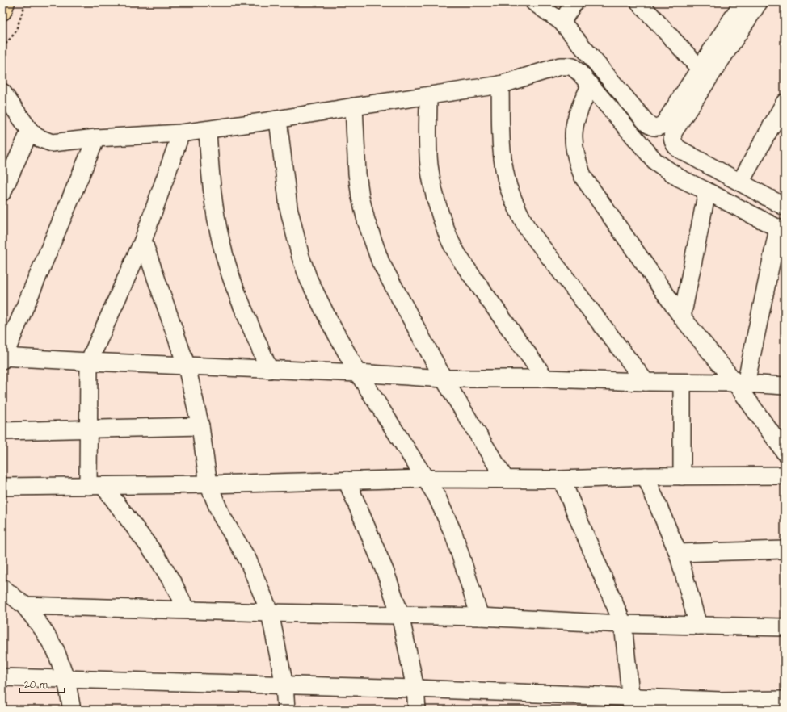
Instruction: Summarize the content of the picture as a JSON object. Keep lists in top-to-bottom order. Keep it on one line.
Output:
{"scale_bar":"20 m"}
